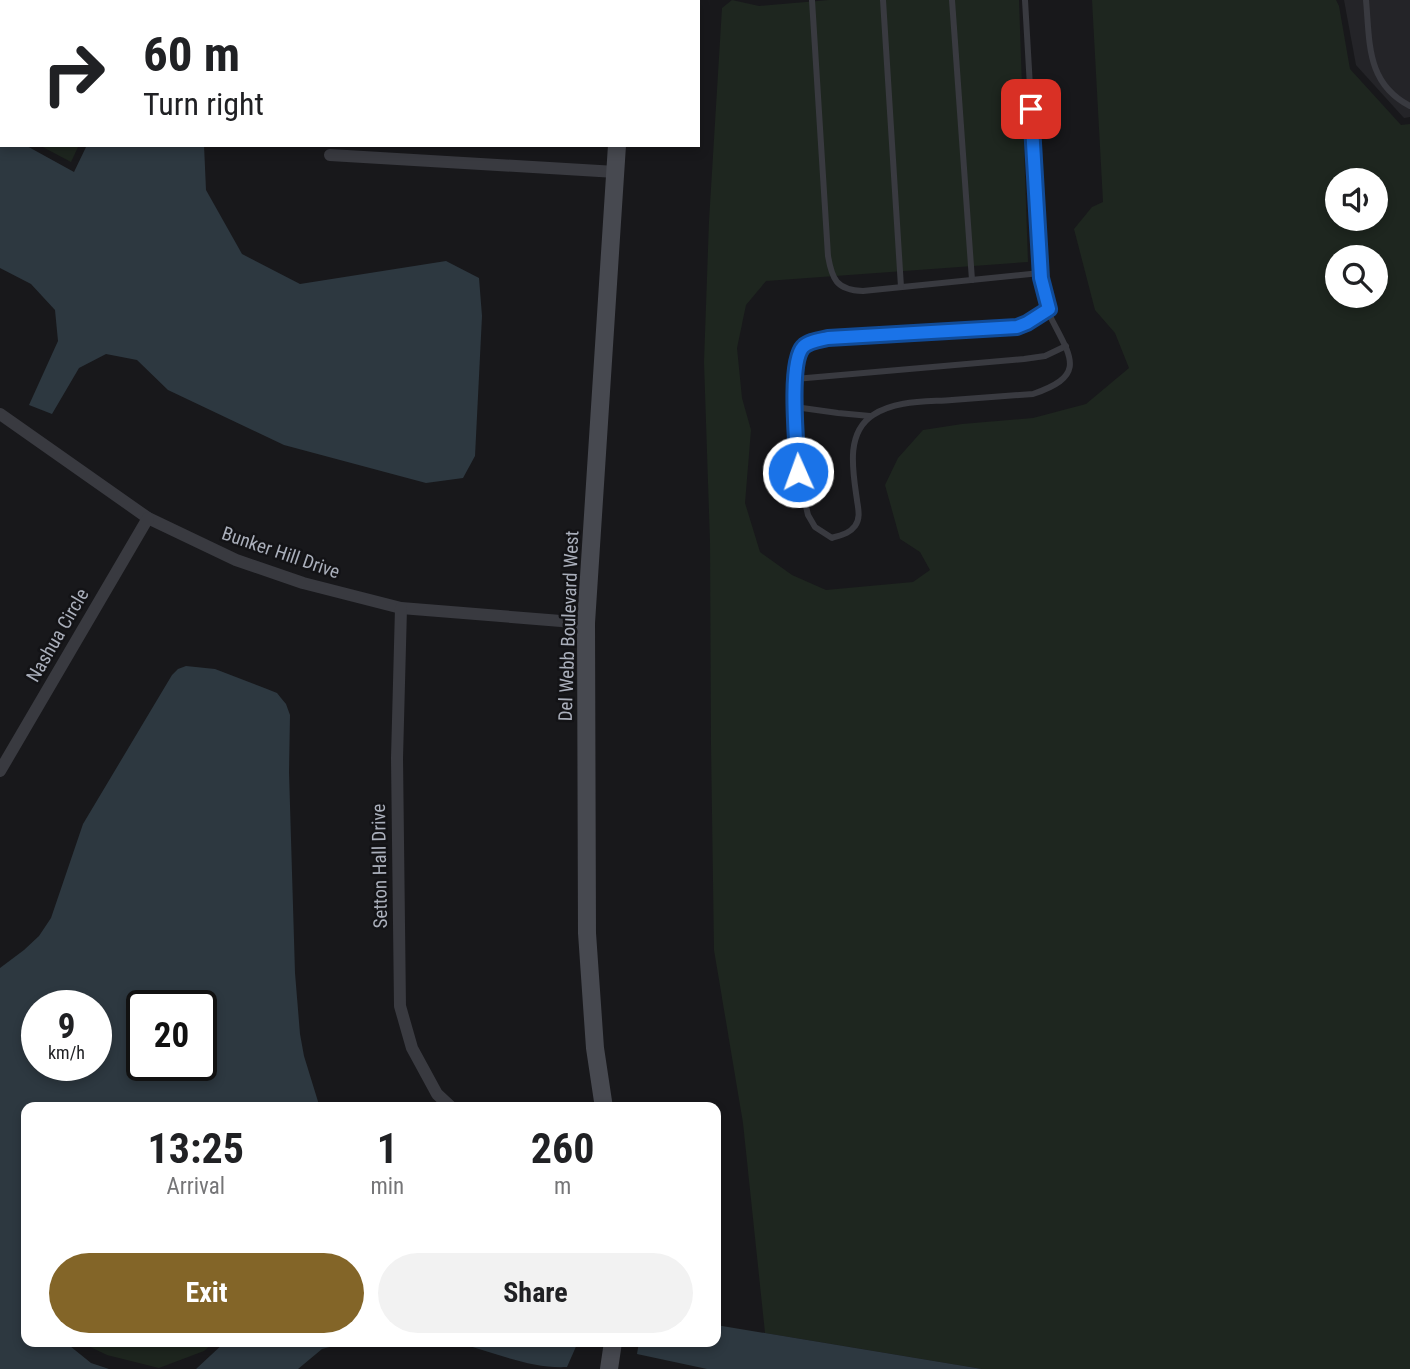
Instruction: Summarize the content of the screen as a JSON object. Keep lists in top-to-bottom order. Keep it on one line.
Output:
{"streets":{"street":["Bunker Hill Drive","Del Webb Boulevard West","Nashua Circle","Setton Hall Drive"]},"crossings":[["Bunker Hill Drive","Del Webb Boulevard West"],["Bunker Hill Drive","Nashua Circle"],["Bunker Hill Drive","Setton Hall Drive"]],"page":{"turn":["60 m","Turn right"],"speed":"9 km/h","limit":"20","eta":["13:25","Arrival","1","min","260","m"],"buttons":["Exit","Share"]}}
